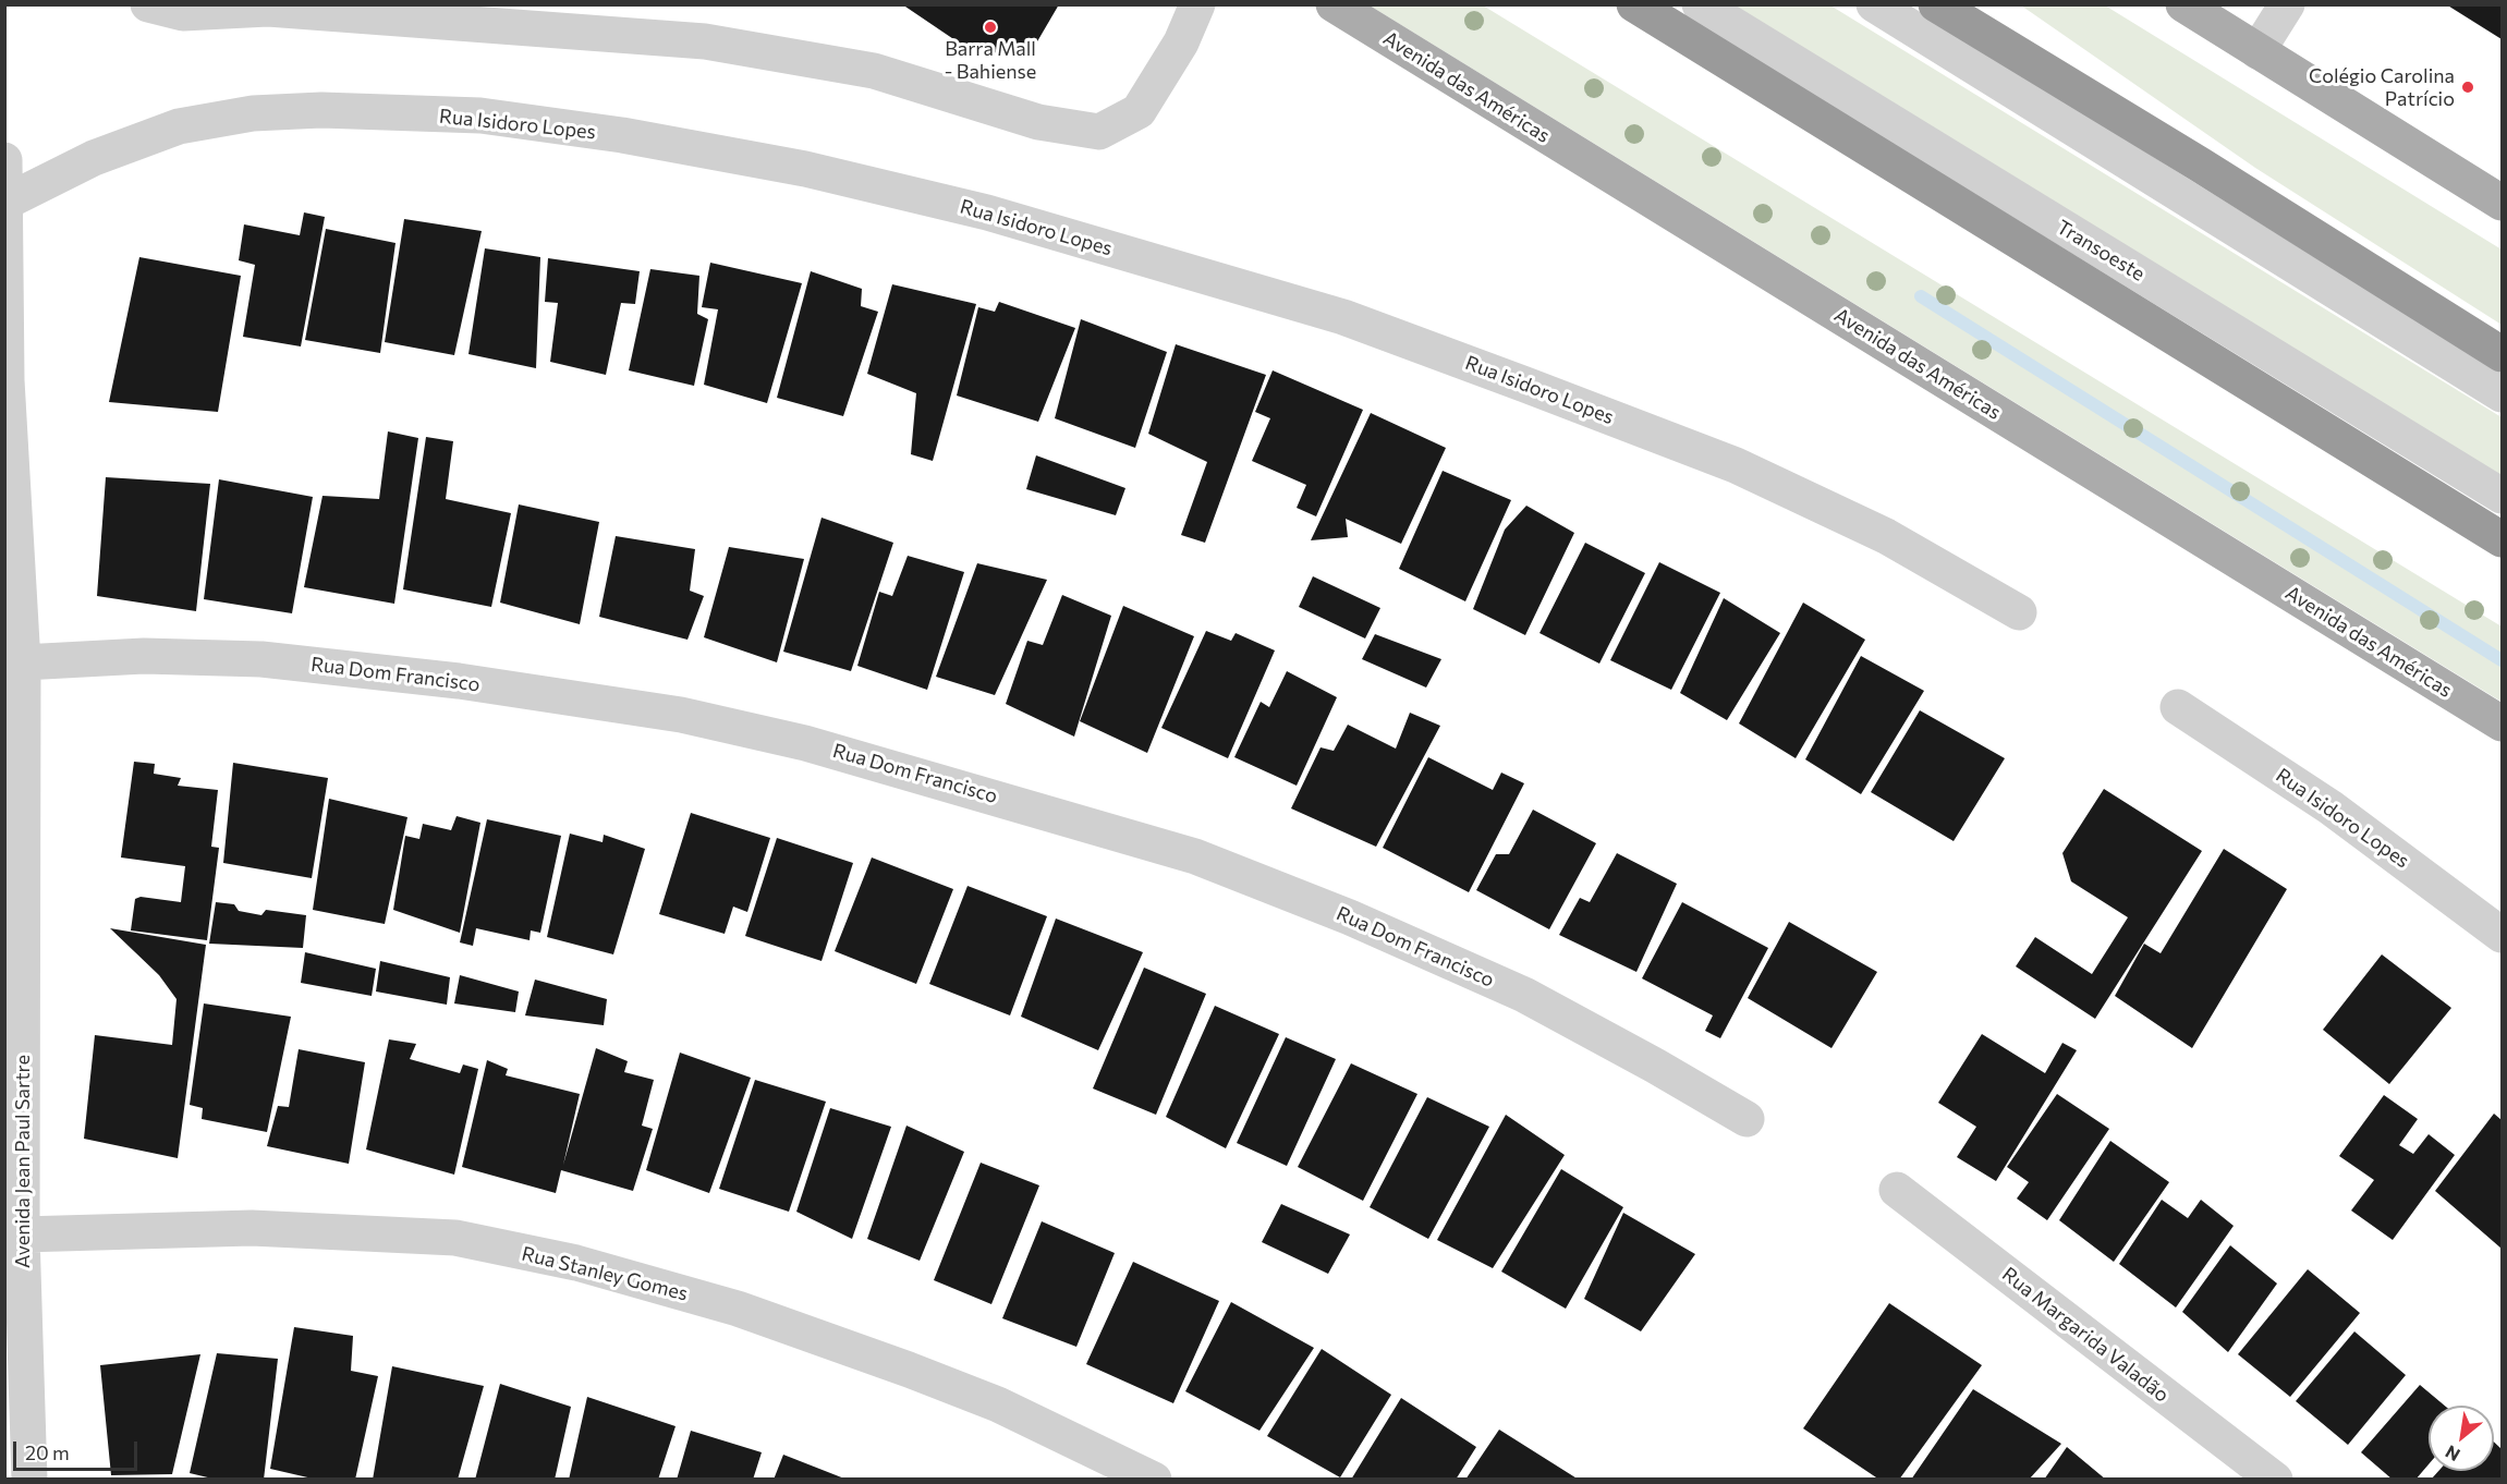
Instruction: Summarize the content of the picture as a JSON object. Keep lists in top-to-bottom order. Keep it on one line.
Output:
{"streets":{"main road":["Avenida das Américas"],"street":["Rua Isidoro Lopes","Transoeste","Rua Dom Francisco","Avenida Jean Paul Sartre","Rua Stanley Gomes","Rua Margarida Valadão"]},"crossings":[["Rua Isidoro Lopes","Avenida Jean Paul Sartre"],["Rua Dom Francisco","Avenida Jean Paul Sartre"],["Avenida Jean Paul Sartre","Rua Stanley Gomes"]],"places":["Barra Mall - Bahiense","Colégio Carolina Patrício"],"scale_bar":"20 m","north":"bottom left"}
